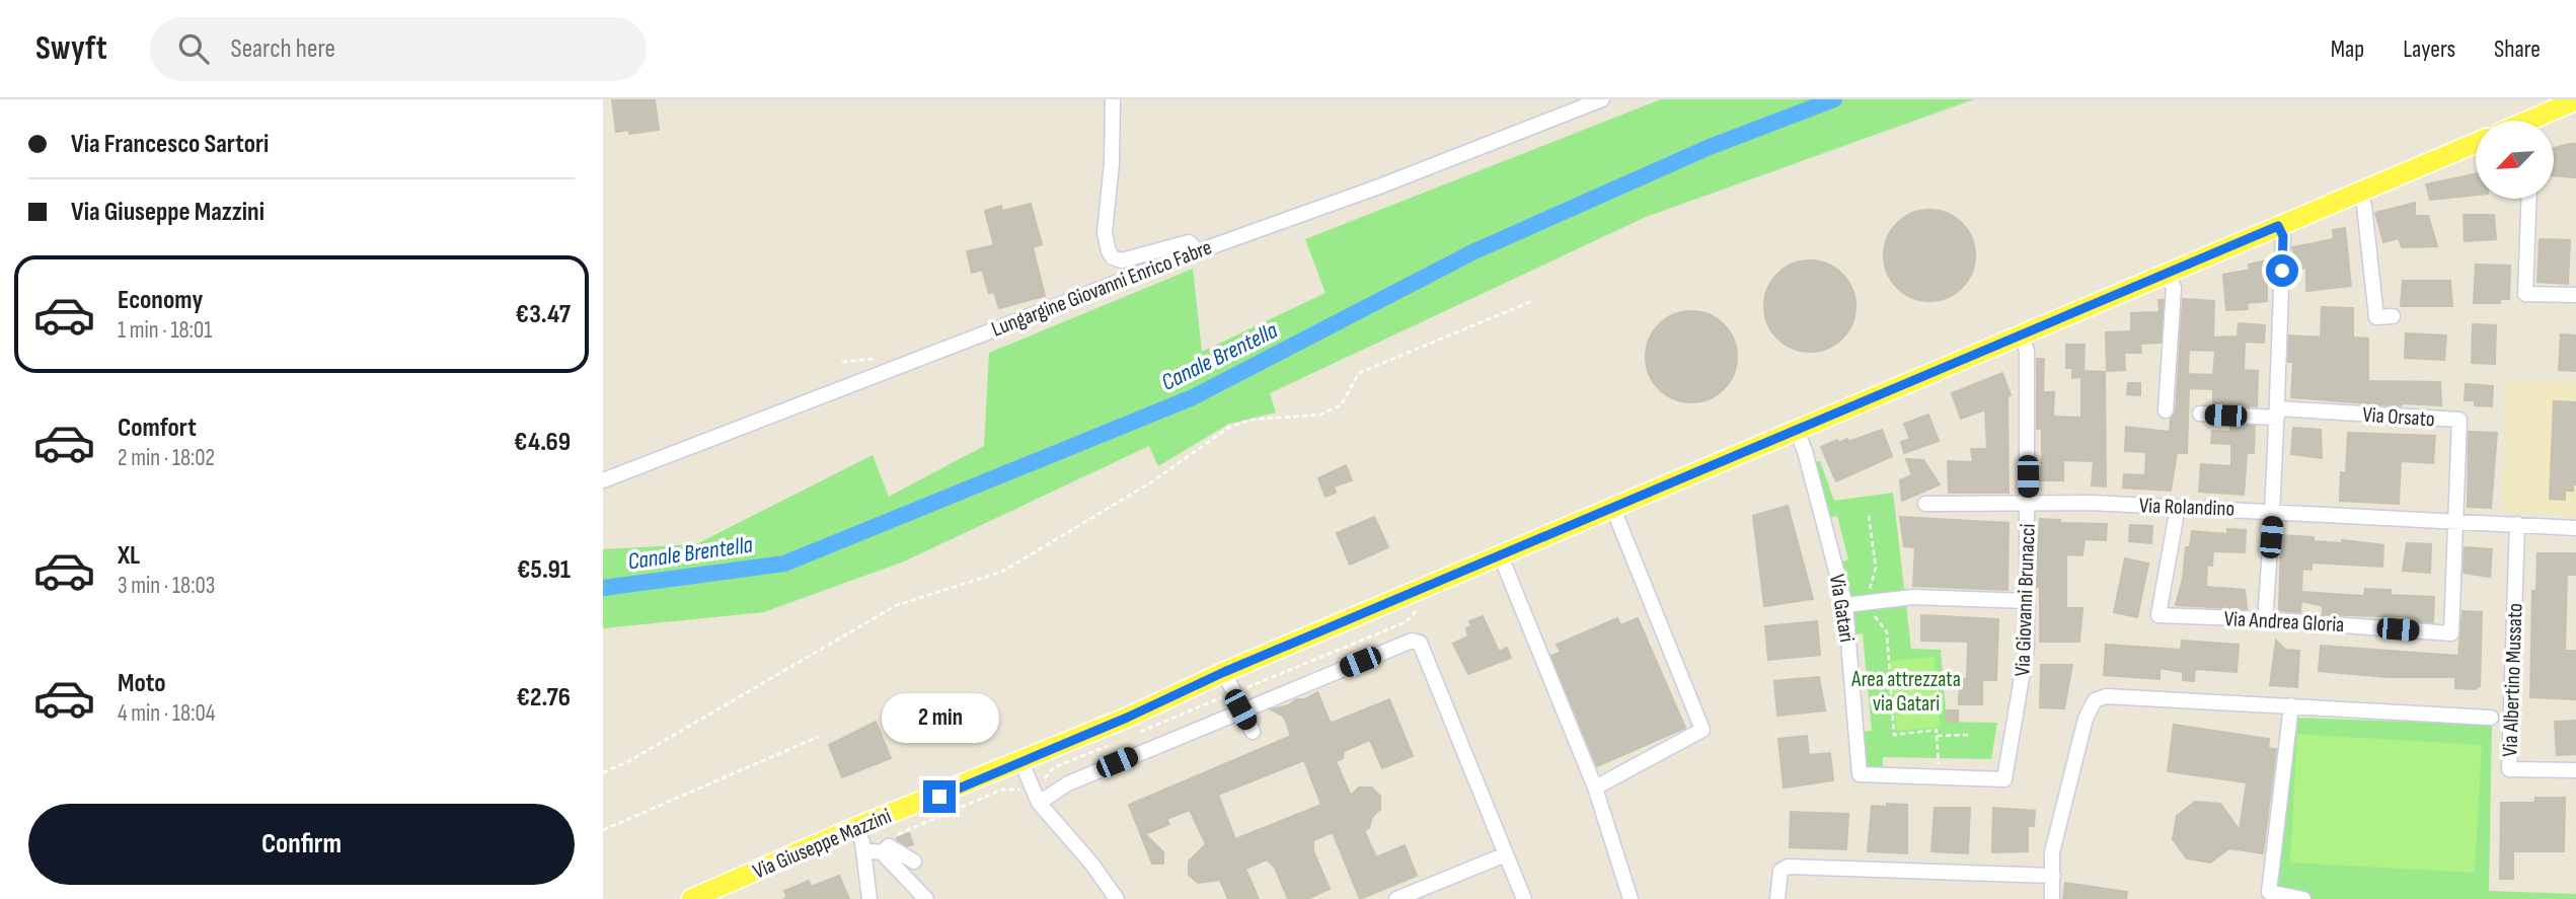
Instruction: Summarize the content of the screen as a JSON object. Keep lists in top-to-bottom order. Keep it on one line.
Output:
{"streets":{"main road":["Via Giuseppe Mazzini"],"street":["Lungargine Giovanni Enrico Fabre","Via Orsato","Via Rolandino","Via Giovanni Brunacci","Via Gatari","Via Andrea Gloria","Via Albertino Mussato"]},"crossings":[["Via Orsato","Via Rolandino"],["Via Orsato","Via Andrea Gloria"],["Via Rolandino","Via Giovanni Brunacci"],["Via Rolandino","Via Andrea Gloria"],["Via Rolandino","Via Albertino Mussato"],["Via Giovanni Brunacci","Via Gatari"],["Via Giovanni Brunacci","Via Giuseppe Mazzini"],["Via Gatari","Via Giuseppe Mazzini"]],"water":["Canale Brentella"],"parks":["Area attrezzata via Gatari"],"north":"bottom left","page":{"header":"Swyft","search":"Search here","nav":["Map","Layers","Share"],"banner":["Via Francesco Sartori","Via Giuseppe Mazzini"],"list":[{"name":"Economy","note":"1 min · 18:01","value":"€3.47"},{"name":"Comfort","note":"2 min · 18:02","value":"€4.69"},{"name":"XL","note":"3 min · 18:03","value":"€5.91"},{"name":"Moto","note":"4 min · 18:04","value":"€2.76"}],"bubble":"2 min","buttons":"Confirm"}}
